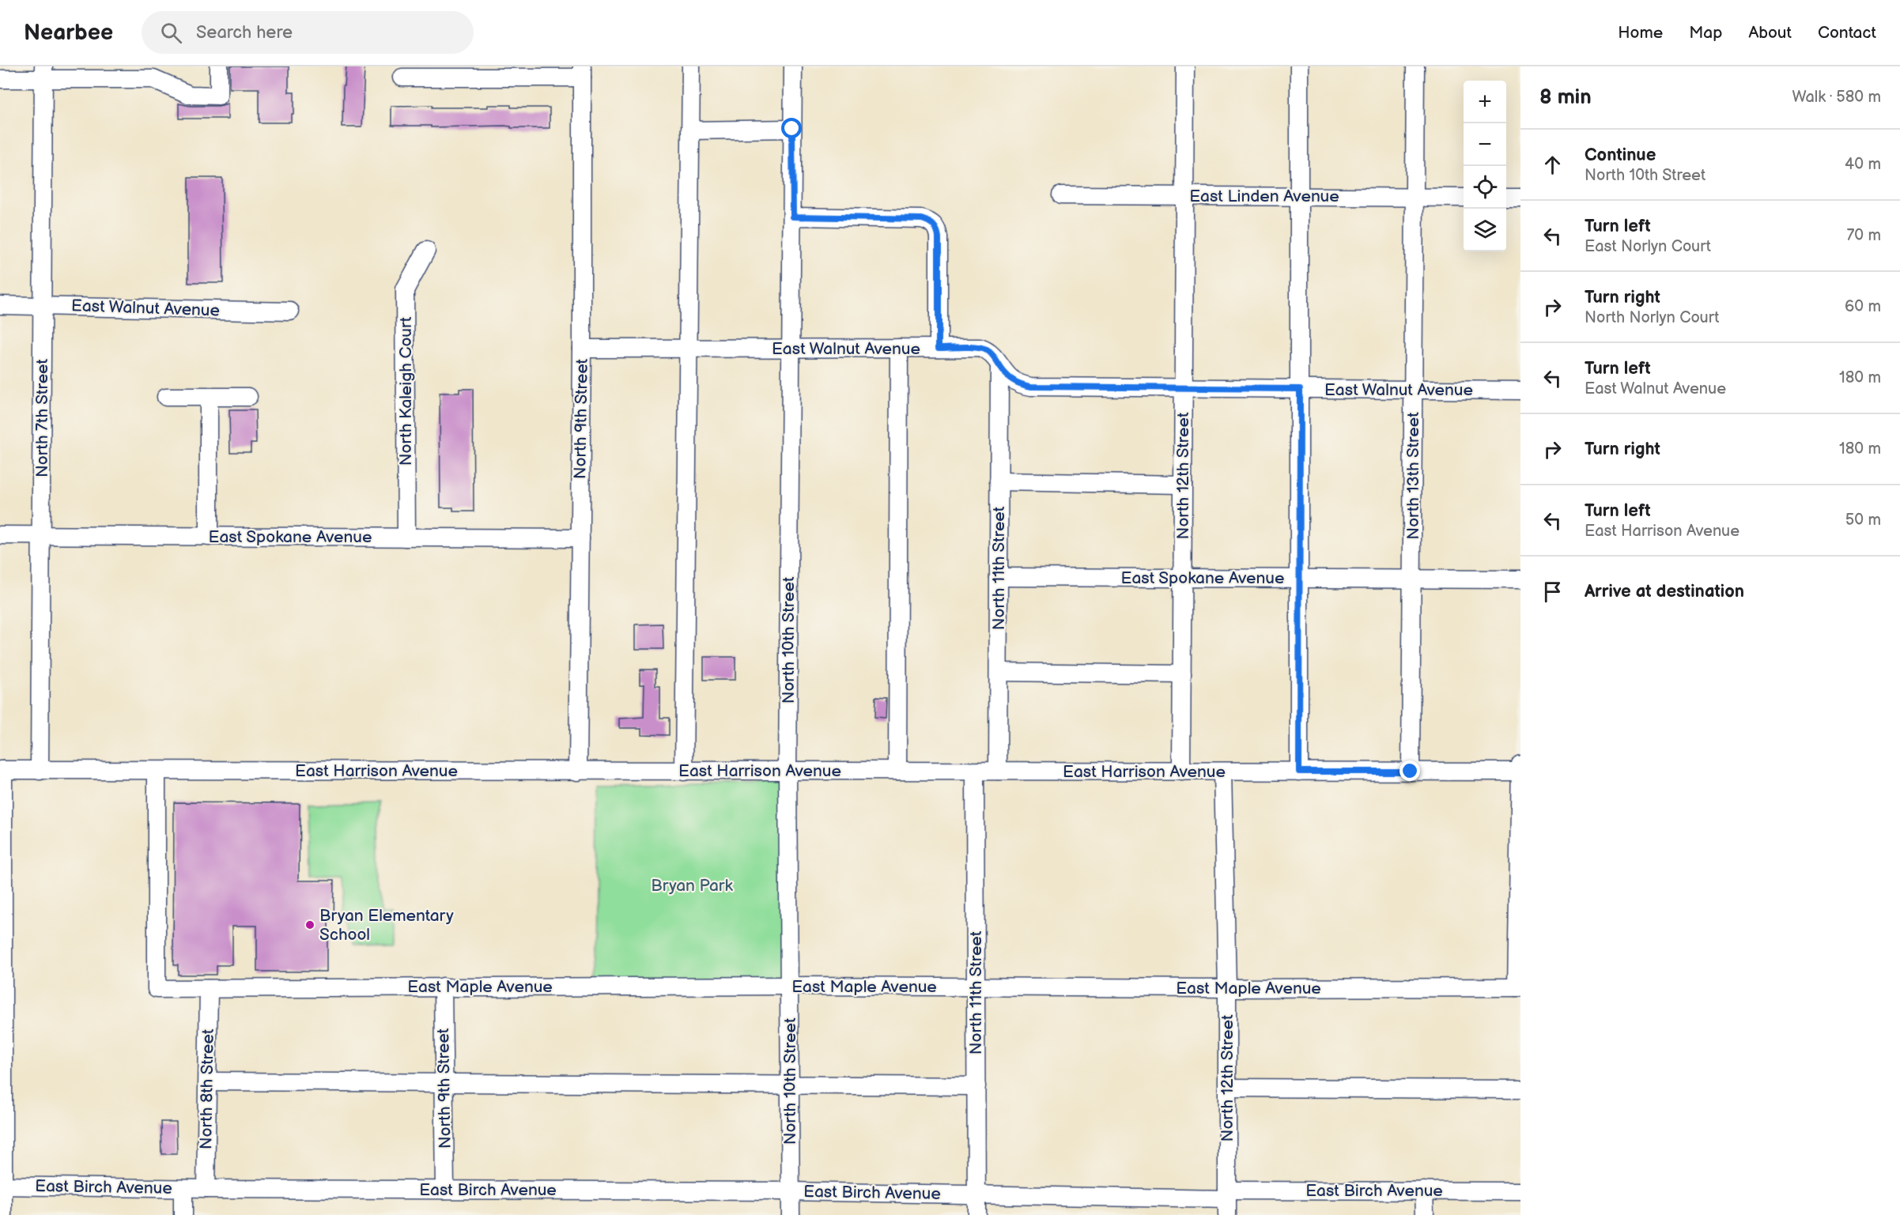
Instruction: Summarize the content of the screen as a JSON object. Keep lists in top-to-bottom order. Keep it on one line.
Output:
{"streets":{"street":["East Linden Avenue","East Walnut Avenue","North Kaleigh Court","North 7th Street","North 9th Street","North 12th Street","North 13th Street","East Spokane Avenue","North 11th Street","North 10th Street","East Harrison Avenue","East Maple Avenue","North 8th Street","East Birch Avenue"]},"crossings":[["East Linden Avenue","North 12th Street"],["East Linden Avenue","North 13th Street"],["East Walnut Avenue","North 7th Street"],["East Walnut Avenue","North 9th Street"],["East Walnut Avenue","North 12th Street"],["East Walnut Avenue","North 13th Street"],["East Walnut Avenue","North 11th Street"],["East Walnut Avenue","North 10th Street"],["North Kaleigh Court","East Spokane Avenue"],["North 7th Street","East Spokane Avenue"],["North 7th Street","East Harrison Avenue"],["North 9th Street","East Spokane Avenue"],["North 9th Street","East Harrison Avenue"],["North 9th Street","East Maple Avenue"],["North 9th Street","East Birch Avenue"],["North 12th Street","East Spokane Avenue"],["North 12th Street","East Harrison Avenue"],["North 12th Street","East Maple Avenue"],["North 12th Street","East Birch Avenue"],["North 13th Street","East Spokane Avenue"],["North 13th Street","East Harrison Avenue"],["East Spokane Avenue","North 11th Street"],["North 11th Street","East Harrison Avenue"],["North 11th Street","East Maple Avenue"],["North 11th Street","East Birch Avenue"],["North 10th Street","East Harrison Avenue"],["North 10th Street","East Maple Avenue"],["North 10th Street","East Birch Avenue"],["East Harrison Avenue","East Maple Avenue"],["East Maple Avenue","North 8th Street"],["North 8th Street","East Birch Avenue"]],"parks":["Bryan Park"],"places":["Bryan Elementary School"],"page":{"header":"Nearbee","search":"Search here","nav":["Home","Map","About","Contact"],"heading":["8 min","Walk · 580 m"],"map_buttons":["+","−"],"list":[["Continue","North 10th Street","40 m"],["Turn left","East Norlyn Court","70 m"],["Turn right","North Norlyn Court","60 m"],["Turn left","East Walnut Avenue","180 m"],["Turn right","180 m"],["Turn left","East Harrison Avenue","50 m"],"Arrive at destination"]}}
